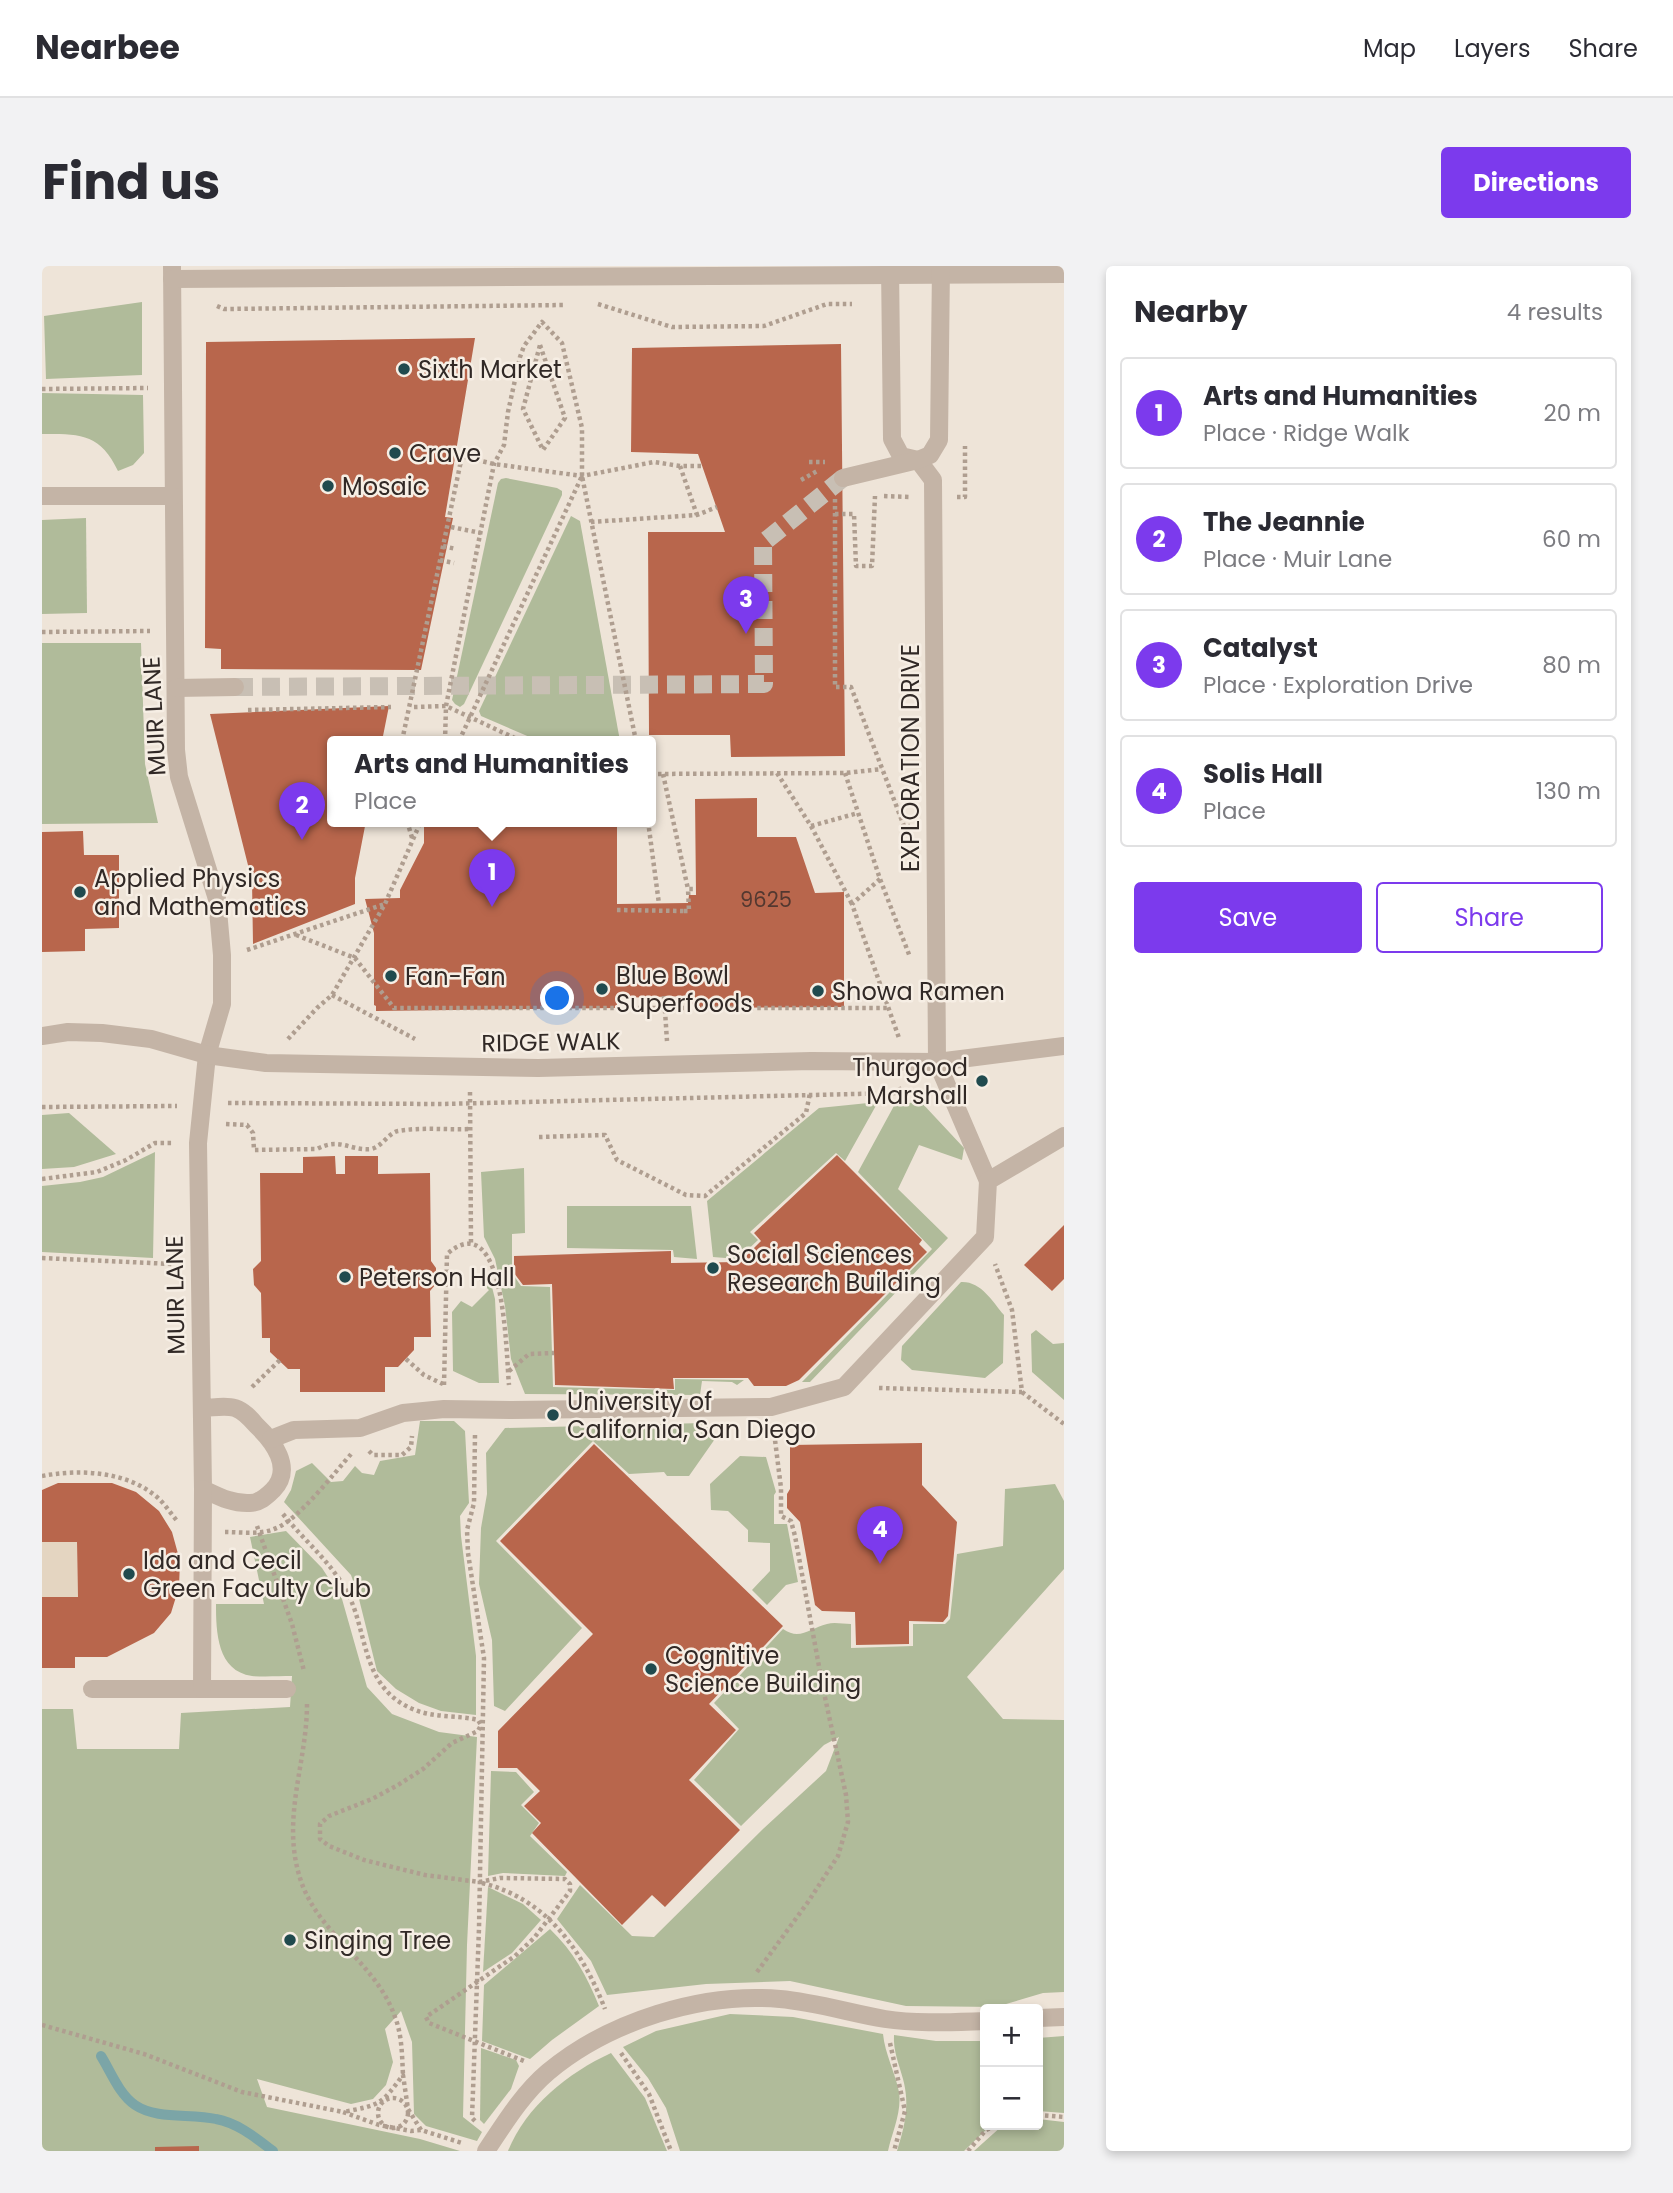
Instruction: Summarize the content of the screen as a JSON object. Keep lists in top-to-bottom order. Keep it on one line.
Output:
{"streets":{"street":["MUIR LANE","EXPLORATION DRIVE","RIDGE WALK"]},"crossings":[["MUIR LANE","RIDGE WALK"],["EXPLORATION DRIVE","RIDGE WALK"]],"places":["Sixth Market","Crave","Mosaic","Applied Physics and Mathematics","Fan-Fan","Blue Bowl Superfoods","Showa Ramen","Thurgood Marshall","Social Sciences Research Building","Peterson Hall","University of California, San Diego","Ida and Cecil Green Faculty Club","Cognitive Science Building","Singing Tree"],"house_numbers":["9625"],"page":{"header":"Nearbee","nav":["Map","Layers","Share"],"title":"Find us","buttons":["Directions",["Save","Share"]],"heading":["Nearby","4 results"],"list":[{"mark":"1","name":"Arts and Humanities","note":"Place · Ridge Walk","value":"20 m"},{"mark":"2","name":"The Jeannie","note":"Place · Muir Lane","value":"60 m"},{"mark":"3","name":"Catalyst","note":"Place · Exploration Drive","value":"80 m"},{"mark":"4","name":"Solis Hall","note":"Place","value":"130 m"}],"pins":["3","2","1","4"],"popup":["Arts and Humanities","Place"],"map_buttons":["+","−"]}}
